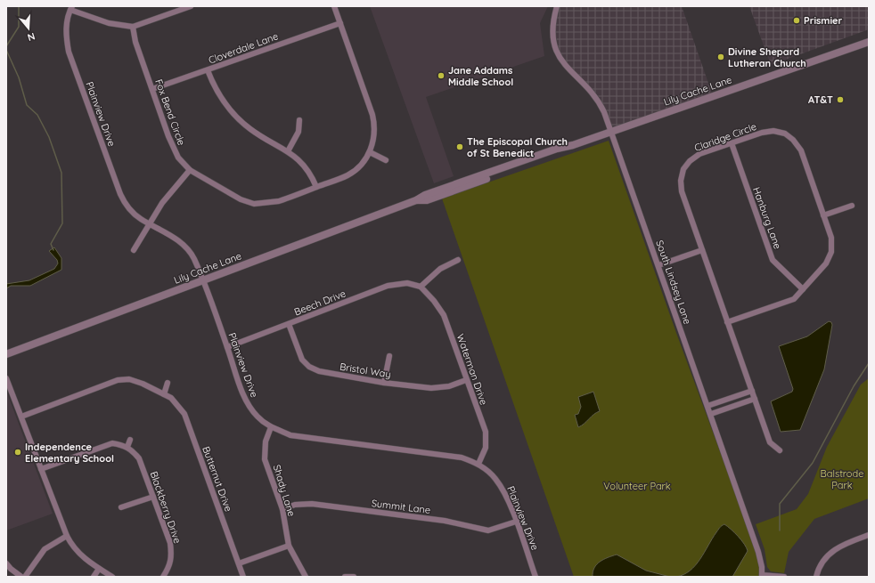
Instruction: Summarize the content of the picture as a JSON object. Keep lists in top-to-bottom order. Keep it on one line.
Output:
{"streets":{"street":["Cloverdale Lane","Lily Cache Lane","Fox Bend Circle","Plainview Drive","Claridge Circle","Hanburg Lane","South Lindsey Lane","Beech Drive","Waterman Drive","Bristol Way","Butternut Drive","Shady Lane","Summit Lane","Blackberry Drive"]},"crossings":[["Cloverdale Lane","Fox Bend Circle"],["Lily Cache Lane","Plainview Drive"],["Lily Cache Lane","South Lindsey Lane"],["Plainview Drive","Beech Drive"],["Plainview Drive","Waterman Drive"],["Plainview Drive","Shady Lane"],["Plainview Drive","Summit Lane"],["Claridge Circle","Hanburg Lane"],["Beech Drive","Waterman Drive"],["Beech Drive","Bristol Way"],["Waterman Drive","Bristol Way"],["Shady Lane","Summit Lane"]],"parks":["Balstrode Park","Volunteer Park"],"places":["Prismier","Divine Shepard Lutheran Church","Jane Addams Middle School","AT&T","The Episcopal Church of St Benedict","Independence Elementary School"],"north":"bottom"}
